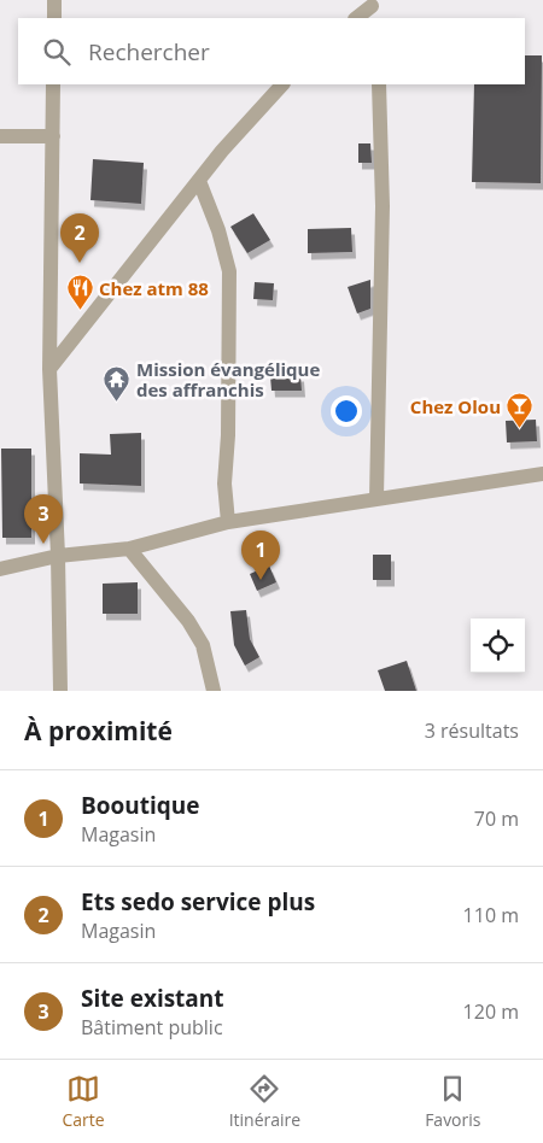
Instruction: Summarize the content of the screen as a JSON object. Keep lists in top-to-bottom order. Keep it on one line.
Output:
{"places":{"restaurant":["Chez atm 88"],"temple":["Mission évangélique des affranchis"],"bar":["Chez Olou"]},"page":{"search":"Rechercher","pins":["2","3","1"],"heading":["À proximité","3 résultats"],"list":[{"mark":"1","name":"Booutique","note":"Magasin","value":"70 m"},{"mark":"2","name":"Ets sedo service plus","note":"Magasin","value":"110 m"},{"mark":"3","name":"Site existant","note":"Bâtiment public","value":"120 m"}],"nav":["Carte","Itinéraire","Favoris"]}}
